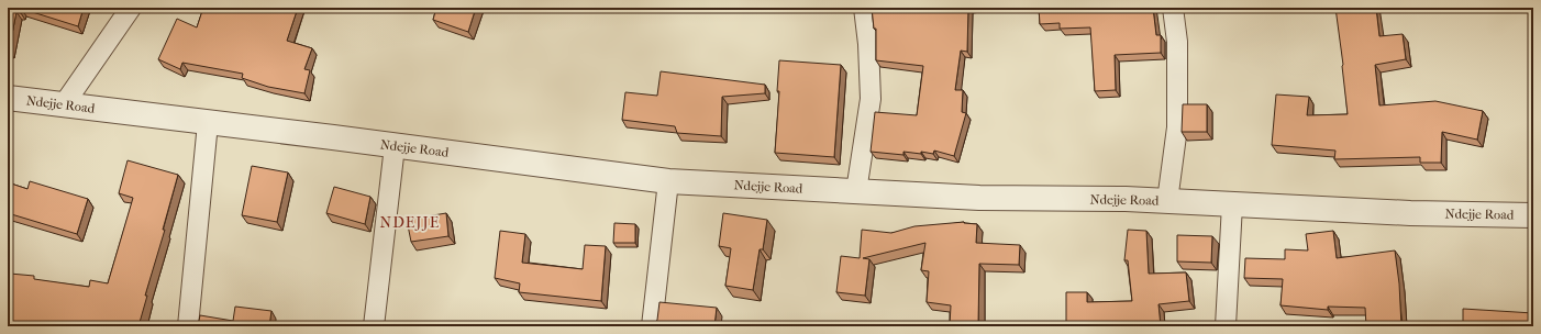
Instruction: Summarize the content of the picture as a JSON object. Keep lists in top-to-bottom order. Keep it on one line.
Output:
{"streets":{"street":["Ndejje Road"]},"districts":["NDEJJE"]}
